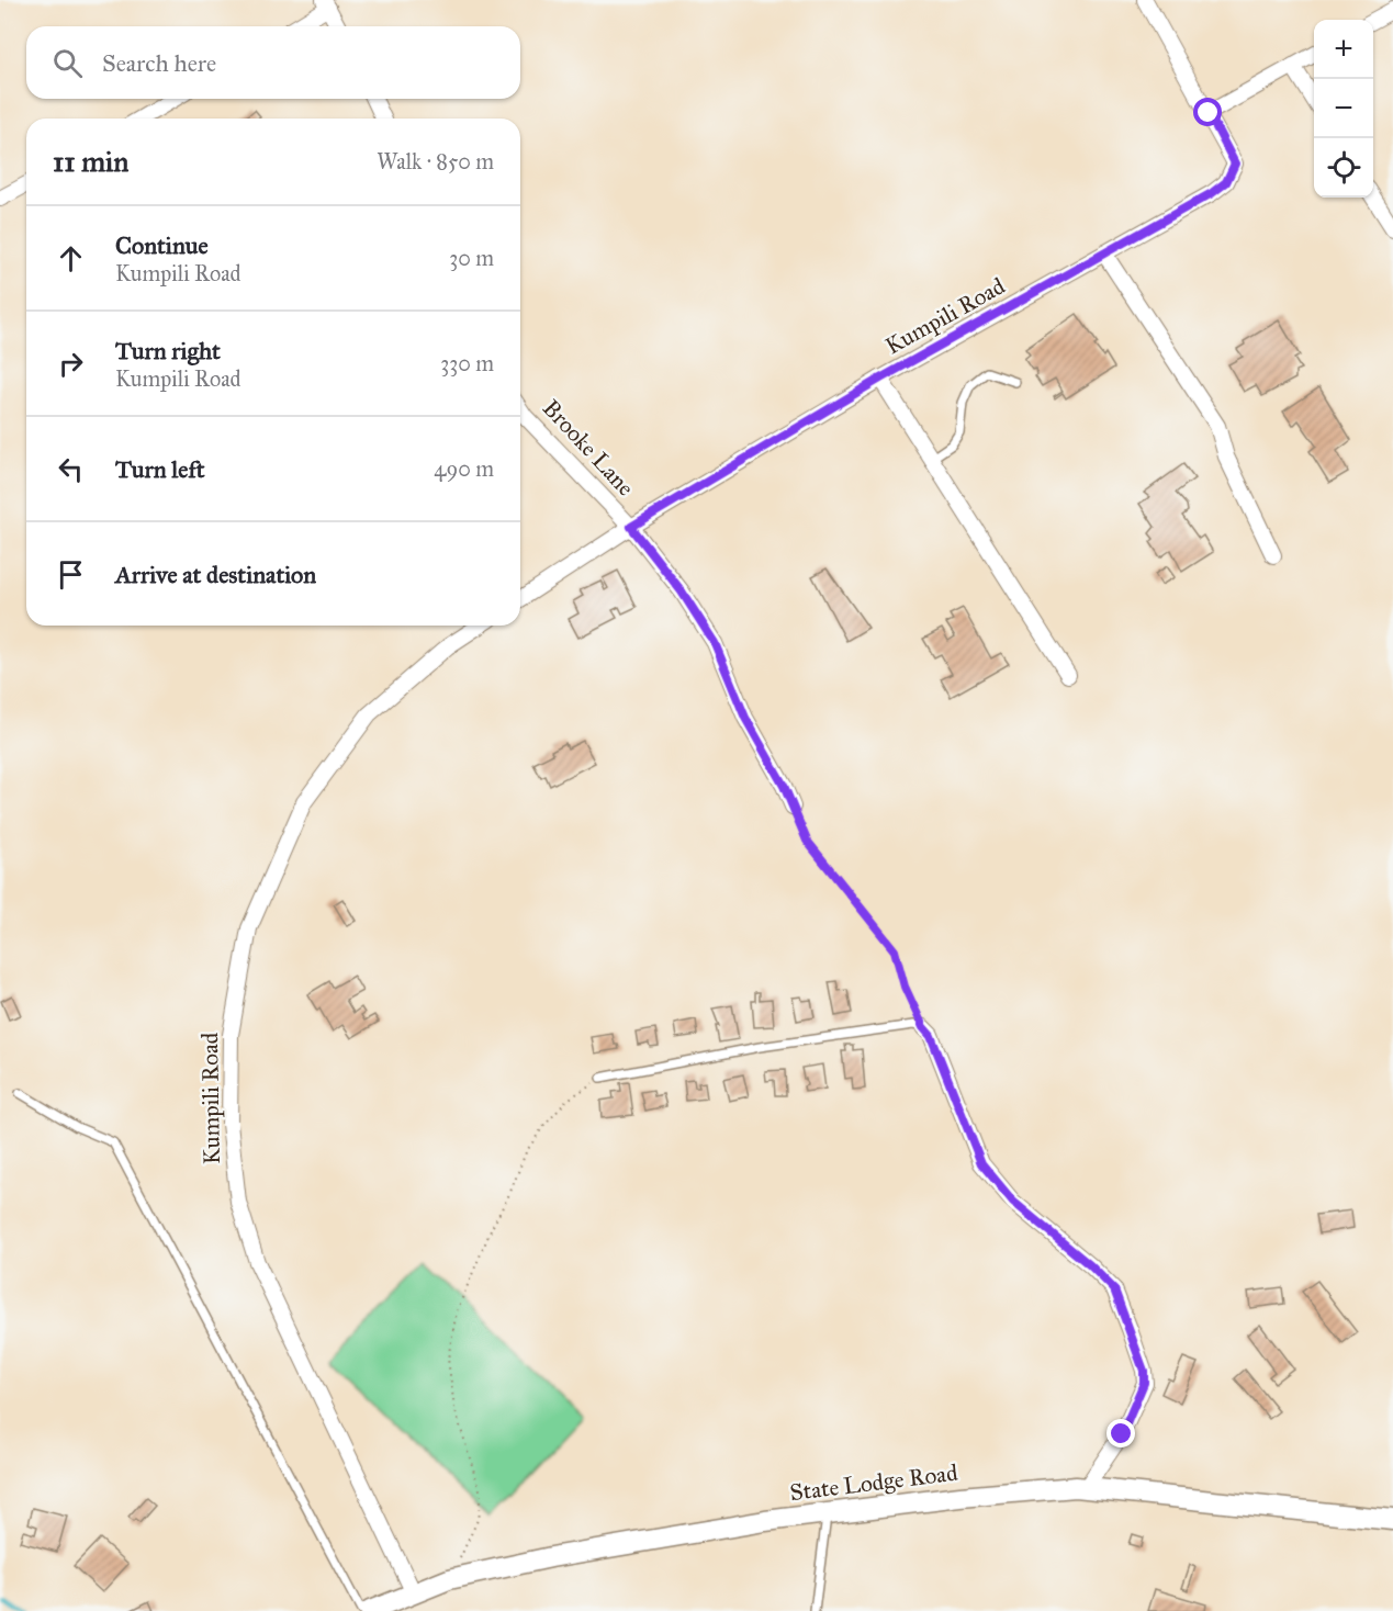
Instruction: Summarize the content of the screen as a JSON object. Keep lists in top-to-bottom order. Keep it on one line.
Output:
{"streets":{"street":["Kumpili Road","Brooke Lane","State Lodge Road"]},"crossings":[["Kumpili Road","Brooke Lane"],["Kumpili Road","State Lodge Road"]],"page":{"map_buttons":["+","−"],"search":"Search here","heading":["11 min","Walk · 850 m"],"list":[["Continue","Kumpili Road","30 m"],["Turn right","Kumpili Road","330 m"],["Turn left","490 m"],"Arrive at destination"]}}
